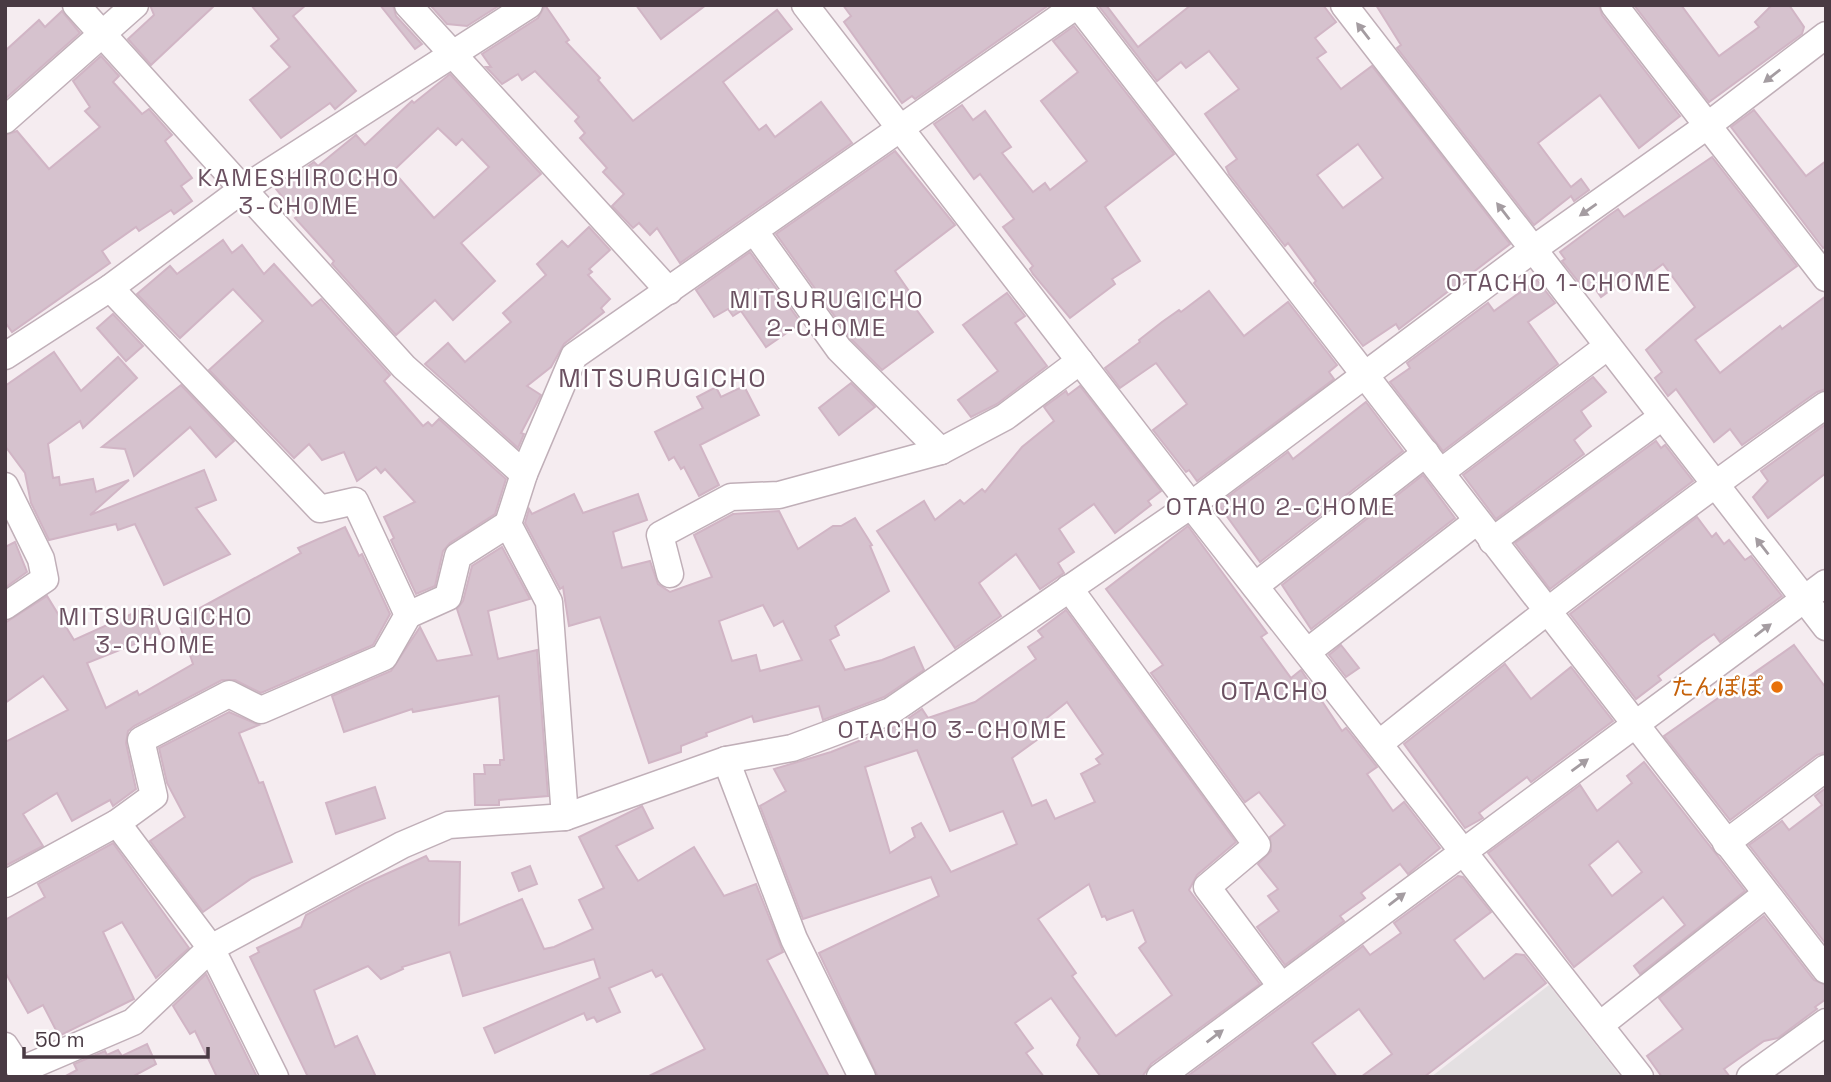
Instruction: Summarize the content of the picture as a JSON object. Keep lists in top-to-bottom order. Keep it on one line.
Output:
{"districts":["KAMESHIROCHO 3-CHOME","OTACHO 1-CHOME","MITSURUGICHO 2-CHOME","MITSURUGICHO","OTACHO 2-CHOME","MITSURUGICHO 3-CHOME","OTACHO","OTACHO 3-CHOME"],"places":["たんぽぽ"],"scale_bar":"50 m"}
